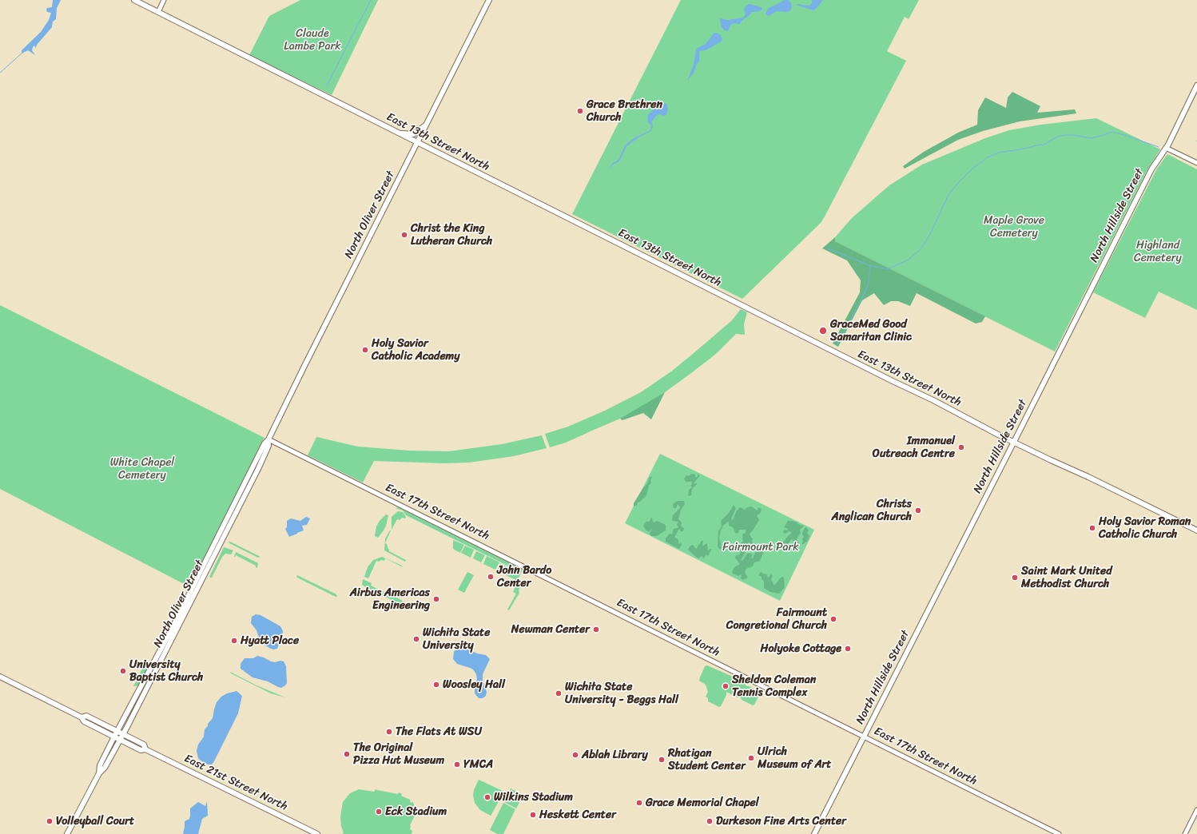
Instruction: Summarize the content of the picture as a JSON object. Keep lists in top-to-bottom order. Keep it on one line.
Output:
{"streets":{"main road":["East 13th Street North","North Oliver Street","North Hillside Street","East 21st Street North"],"street":["East 17th Street North"]},"crossings":[["East 13th Street North","North Oliver Street"],["East 13th Street North","North Hillside Street"],["North Oliver Street","East 17th Street North"],["North Oliver Street","East 21st Street North"],["North Hillside Street","East 17th Street North"]],"parks":["Claude Lambe Park","Maple Grove Cemetery","Highland Cemetery","White Chapel Cemetery","Fairmount Park"],"places":["Grace Brethren Church","Christ the King Lutheran Church","GraceMed Good Samaritan Clinic","Holy Savior Catholic Academy","Immanuel Outreach Centre","Christs Anglican Church","Holy Savior Roman Catholic Church","John Bardo Center","Saint Mark United Methodist Church","Airbus Americas Engineering","Fairmount Congretional Church","Newman Center","Wichita State University","Hyatt Place","Holyoke Cottage","University Baptist Church","Woosley Hall","Sheldon Coleman Tennis Complex","Wichita State University - Beggs Hall","The Flats At WSU","The Original Pizza Hut Museum","Ablah Library","Ulrich Museum of Art","Rhatigan Student Center","YMCA","Wilkins Stadium","Grace Memorial Chapel","Eck Stadium","Heskett Center","Volleyball Court","Durkeson Fine Arts Center"]}
